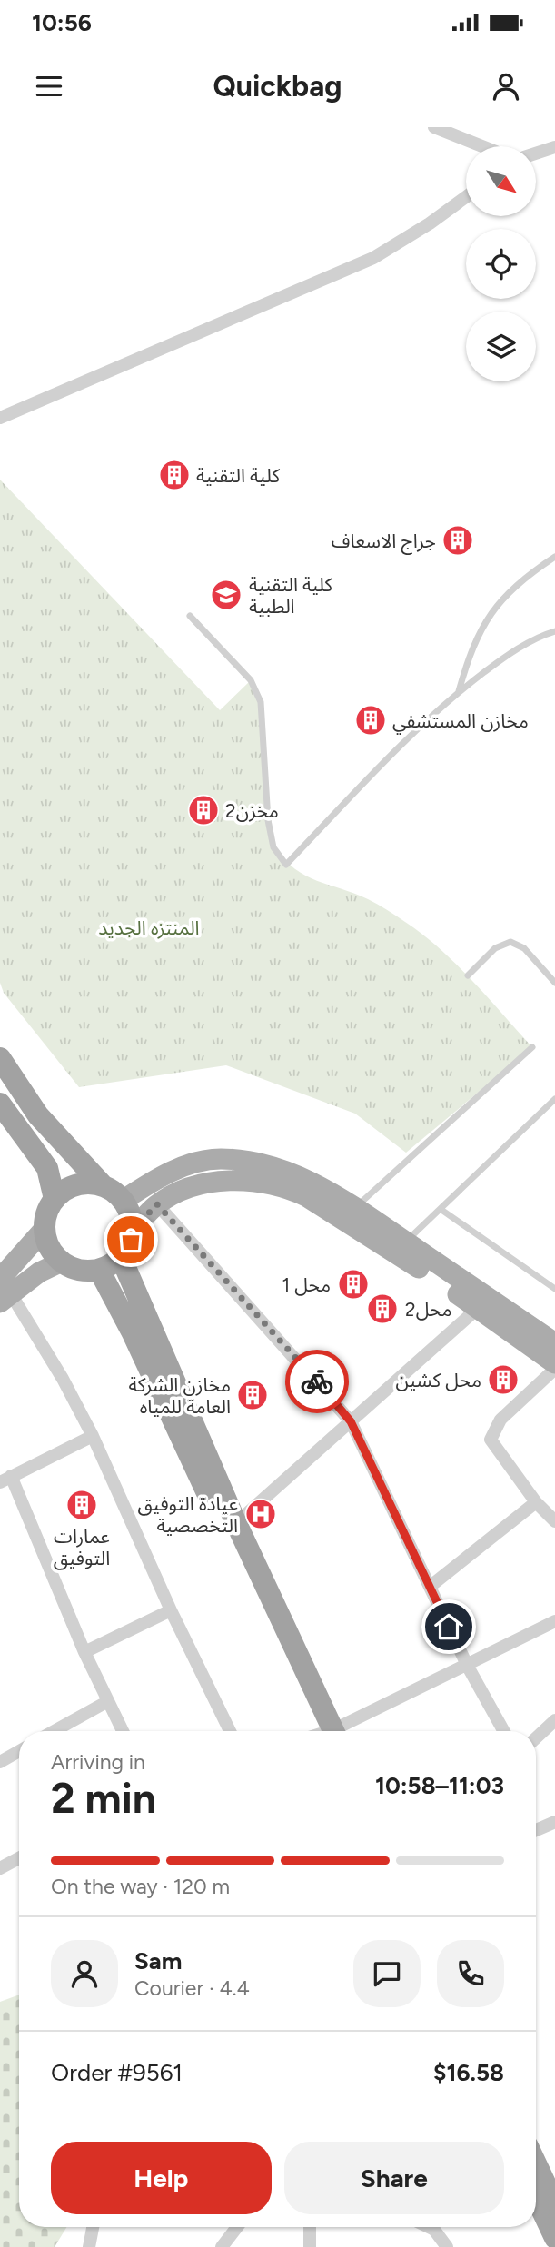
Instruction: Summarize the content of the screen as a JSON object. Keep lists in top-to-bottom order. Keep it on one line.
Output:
{"parks":["المنتزه الجديد"],"places":{"building":["كلية التقنية","جراج الاسعاف","مخازن المستشفي","مخزن2","محل 1","محل2","محل كشين","مخازن الشركة العامة للمياه","عمارات التوفيق"],"school or university":["كلية التقنية الطبية"],"hospital":["عيادة التوفيق التخصصية"]},"north":"bottom right","page":{"status":"10:56","header":"Quickbag","heading":["2 min","Arriving in","10:58–11:03"],"panel":["Sam","Courier · 4.4","Order #9561","$16.58"],"bar":"On the way · 120 m","buttons":["Help","Share"]}}
